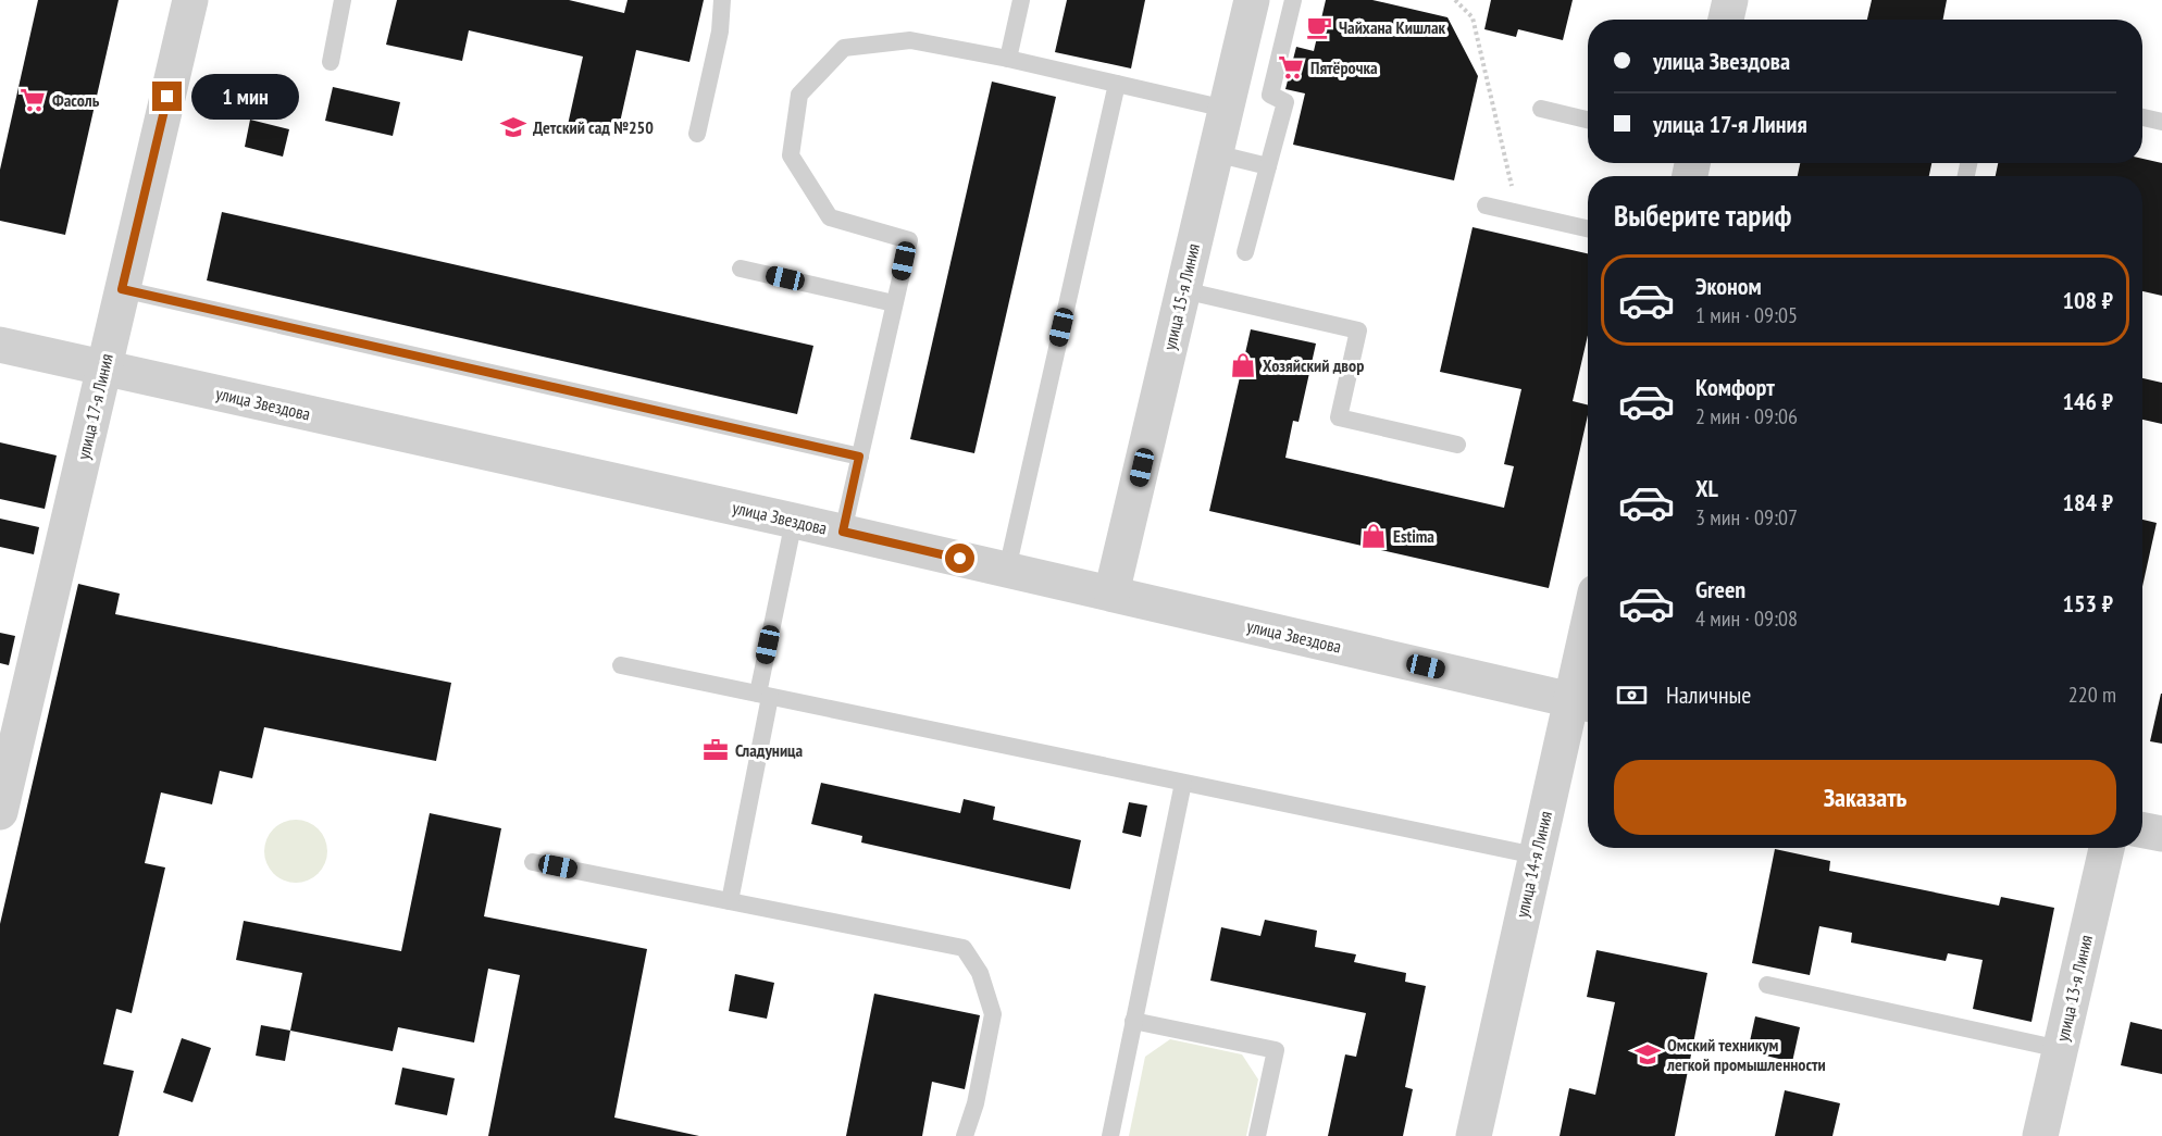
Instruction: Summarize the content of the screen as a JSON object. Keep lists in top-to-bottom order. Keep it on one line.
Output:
{"streets":{"street":["улица 15-я Линия","улица Звездова","улица 17-я Линия","улица 14-я Линия","улица 13-я Линия"]},"crossings":[["улица 15-я Линия","улица Звездова"],["улица Звездова","улица 17-я Линия"],["улица Звездова","улица 14-я Линия"]],"places":{"cafe":["Чайхана Кишлак"],"supermarket":["Пятёрочка","Фасоль"],"school or university":["Детский сад №250","Омский техникум легкой промышленности"],"shop":["Хозяйский двор","Estima"],"office":["Сладуница"]},"page":{"banner":["улица Звездова","улица 17-я Линия"],"bubble":"1 мин","heading":"Выберите тариф","list":[{"name":"Эконом","note":"1 мин · 09:05","value":"108 ₽"},{"name":"Комфорт","note":"2 мин · 09:06","value":"146 ₽"},{"name":"XL","note":"3 мин · 09:07","value":"184 ₽"},{"name":"Green","note":"4 мин · 09:08","value":"153 ₽"}],"pay":["Наличные","220 m"],"buttons":"Заказать"}}
